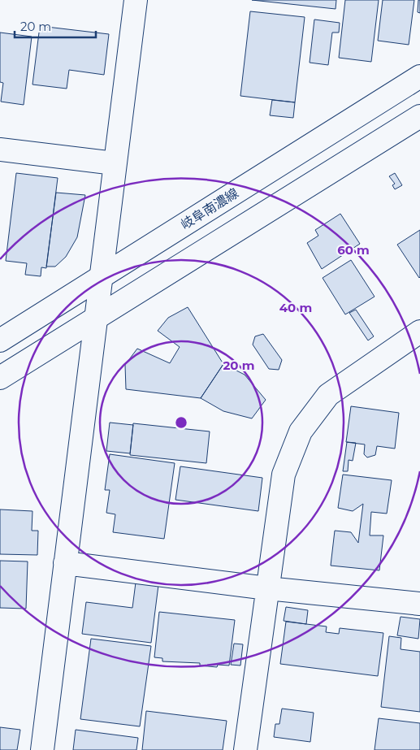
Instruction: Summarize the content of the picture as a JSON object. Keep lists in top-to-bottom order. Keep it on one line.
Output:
{"streets":{"street":["岐阜南濃線"]},"scale_bar":"20 m","rings":["60 m","40 m","20 m"]}
